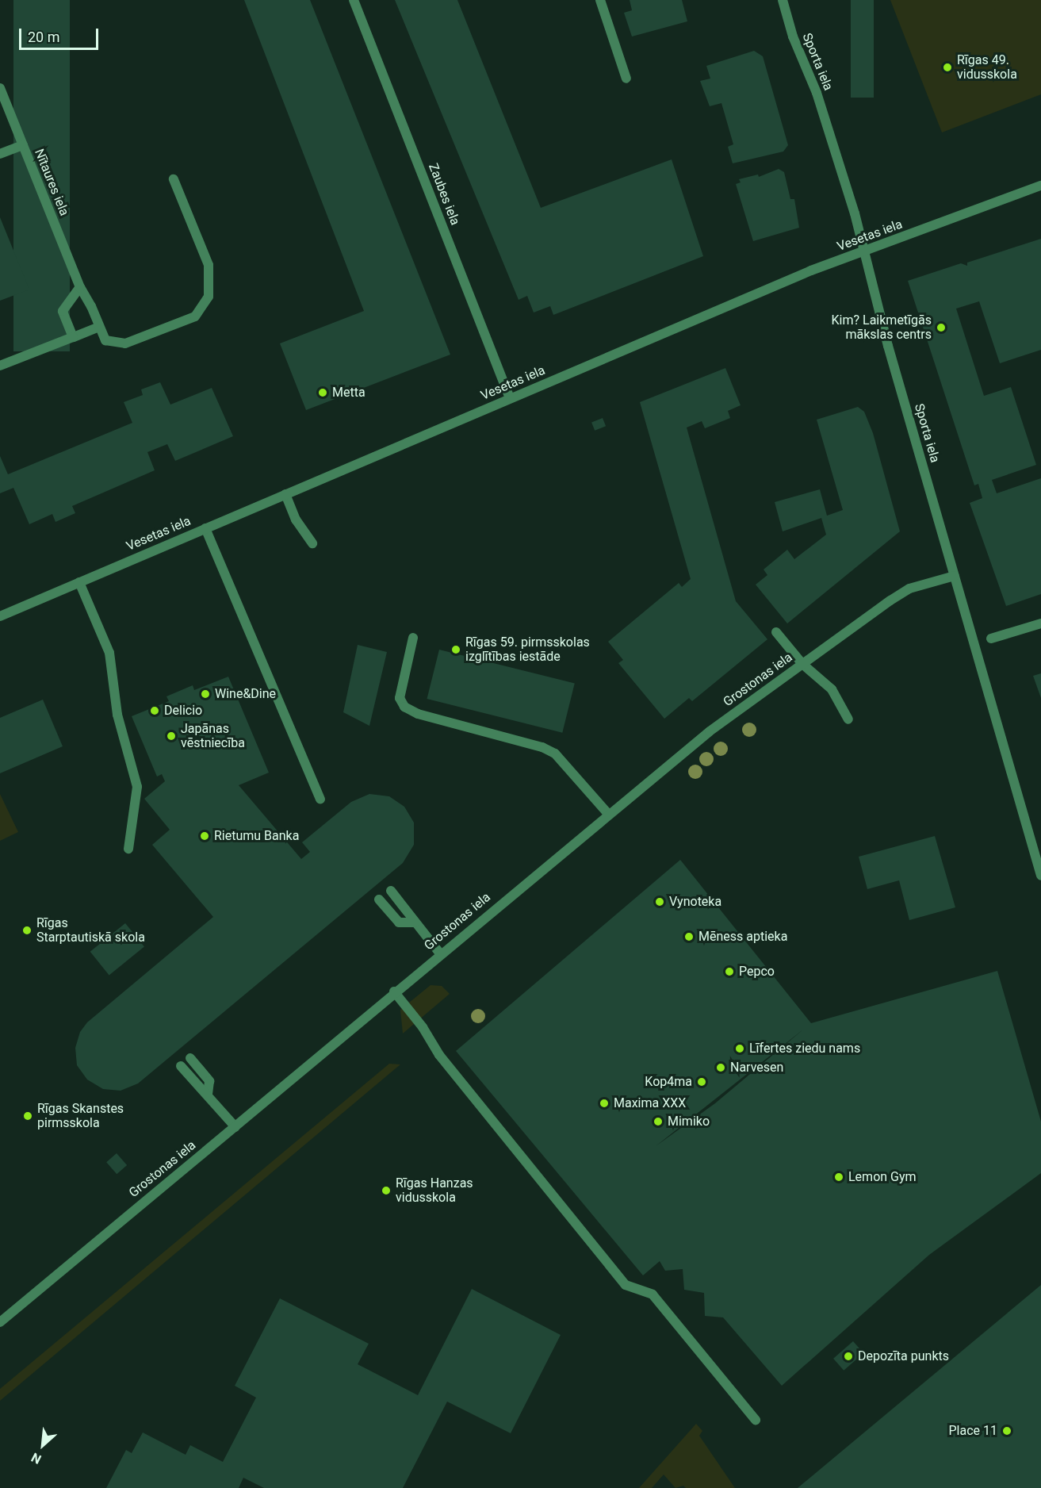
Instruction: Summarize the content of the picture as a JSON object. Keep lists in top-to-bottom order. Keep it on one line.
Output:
{"streets":{"street":["Sporta iela","Nītaures iela","Zaubes iela","Vesetas iela","Grostonas iela"]},"crossings":[["Sporta iela","Vesetas iela"],["Sporta iela","Grostonas iela"],["Zaubes iela","Vesetas iela"]],"places":["Rīgas 49. vidusskola","Kim? Laikmetīgās mākslas centrs","Metta","Rīgas 59. pirmsskolas izglītības iestāde","Wine&Dine","Delicio","Japānas vēstniecība","Rietumu Banka","Vynoteka","Rīgas Starptautiskā skola","Mēness aptieka","Pepco","Līfertes ziedu nams","Narvesen","Kop4ma","Maxima XXX","Rīgas Skanstes pirmsskola","Mimiko","Lemon Gym","Rīgas Hanzas vidusskola","Depozīta punkts","Place 11"],"scale_bar":"20 m","north":"bottom left"}
